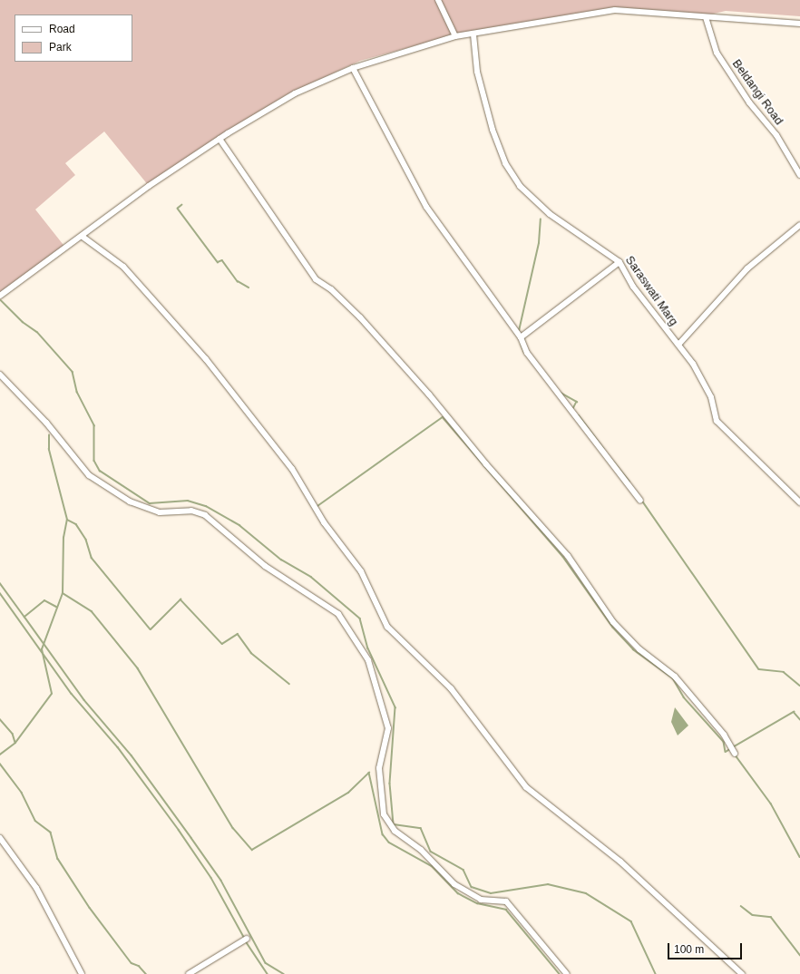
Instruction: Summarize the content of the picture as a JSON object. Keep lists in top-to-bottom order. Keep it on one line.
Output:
{"streets":{"street":["Beldangi Road","Saraswati Marg"]},"legend":["Road","Park"],"scale_bar":"100 m"}
